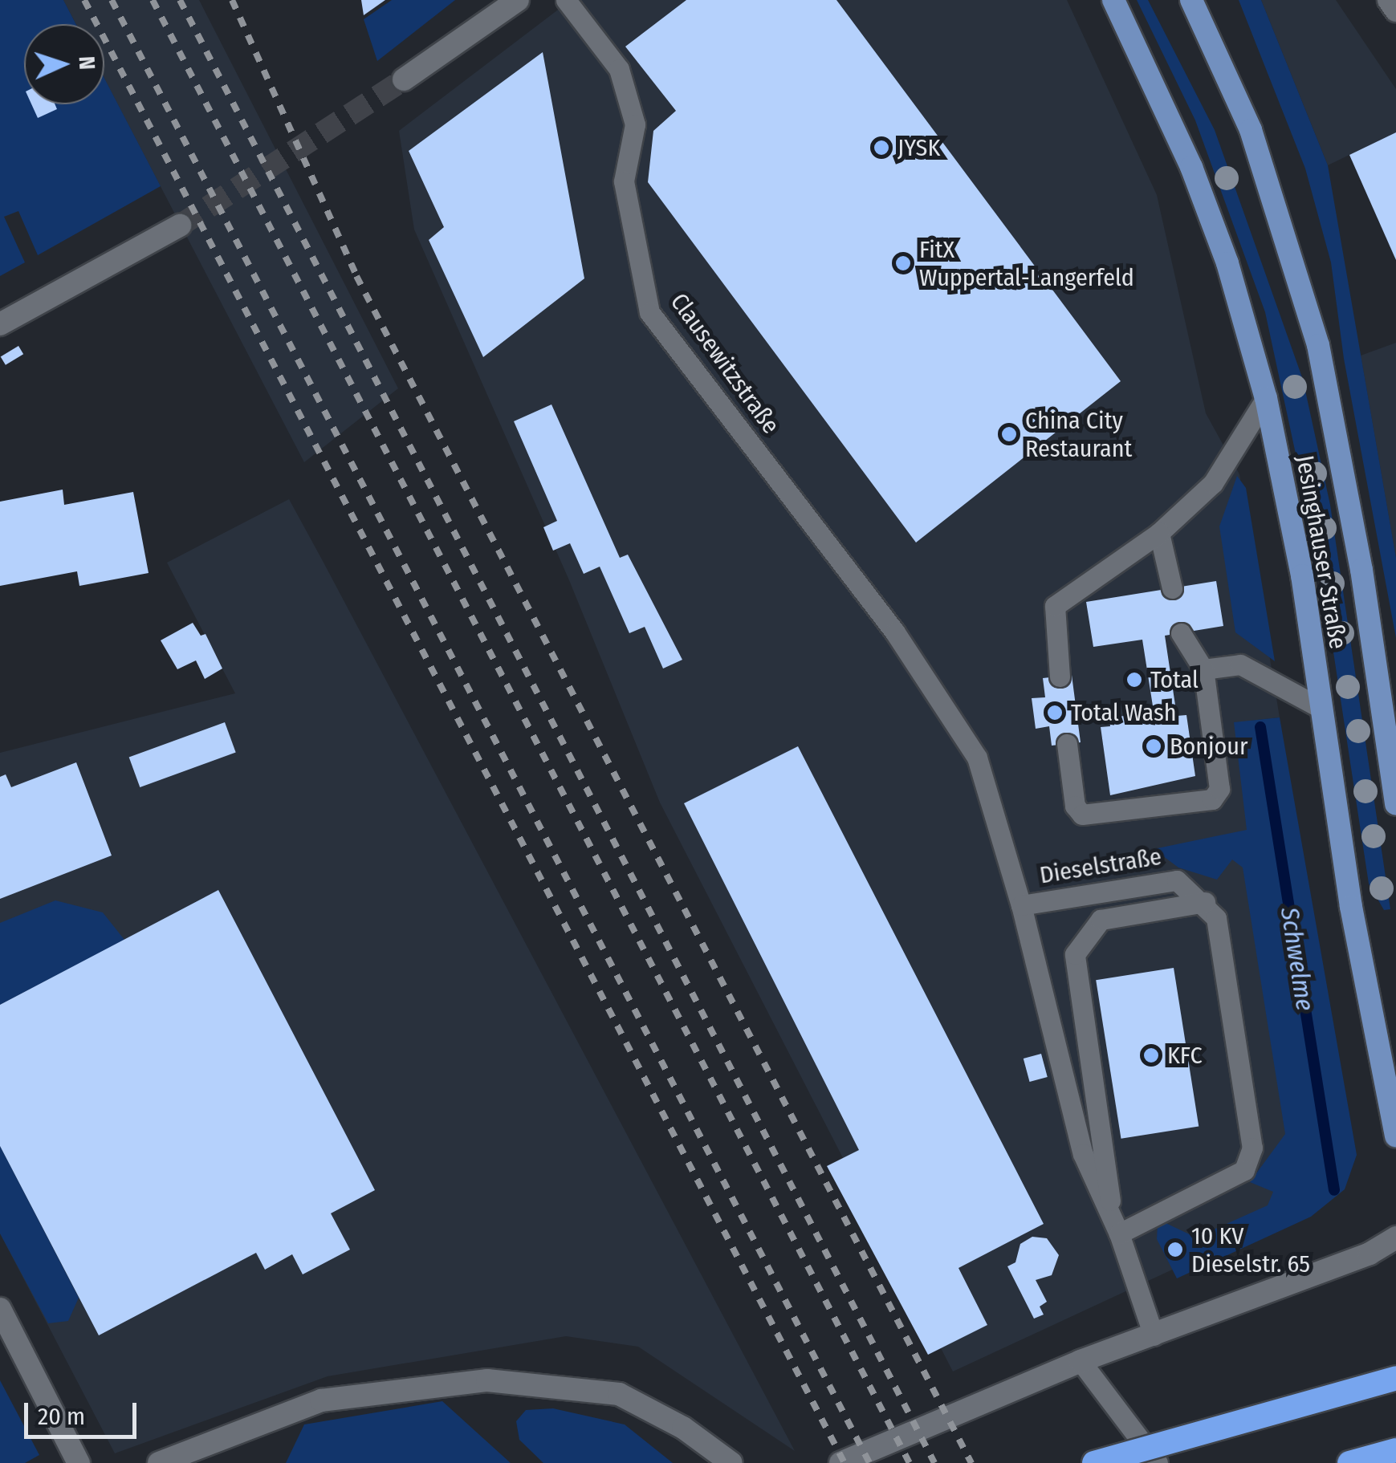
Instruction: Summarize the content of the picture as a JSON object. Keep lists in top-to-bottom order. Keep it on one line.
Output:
{"streets":{"main road":["Jesinghauser Straße"],"lane":["Clausewitzstraße","Dieselstraße"]},"crossings":[["Clausewitzstraße","Dieselstraße"]],"water":["Schwelme"],"places":["JYSK","FitX Wuppertal-Langerfeld","China City Restaurant","Total","Total Wash","Bonjour","KFC","10 KV Dieselstr. 65"],"scale_bar":"20 m","north":"right"}
